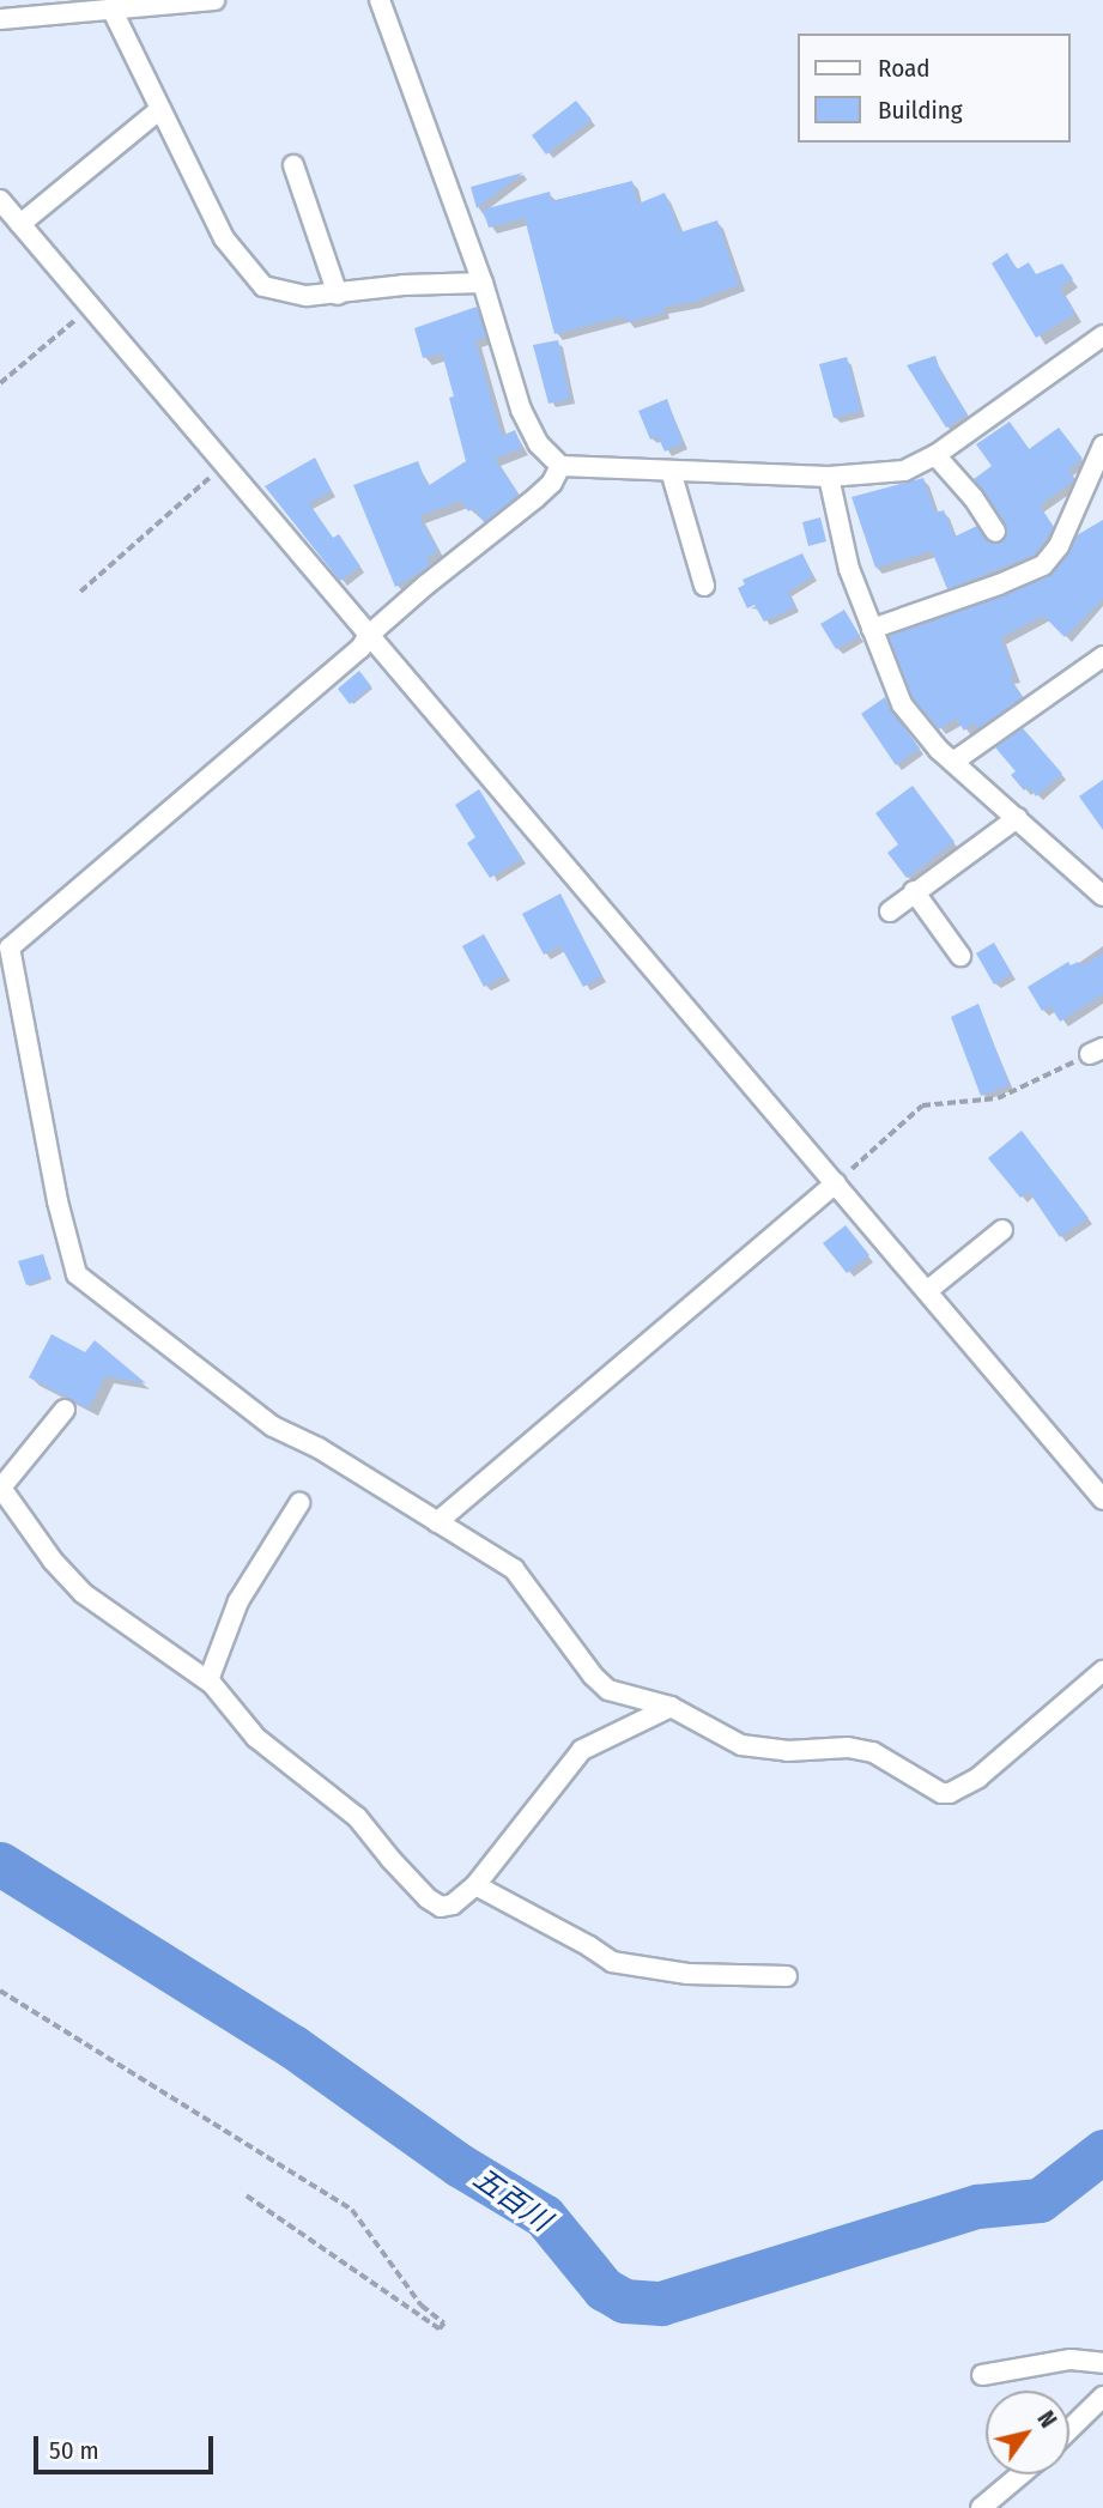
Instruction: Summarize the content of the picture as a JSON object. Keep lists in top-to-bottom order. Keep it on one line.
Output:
{"water":["五百川"],"legend":["Road","Building"],"scale_bar":"50 m","north":"top right"}
